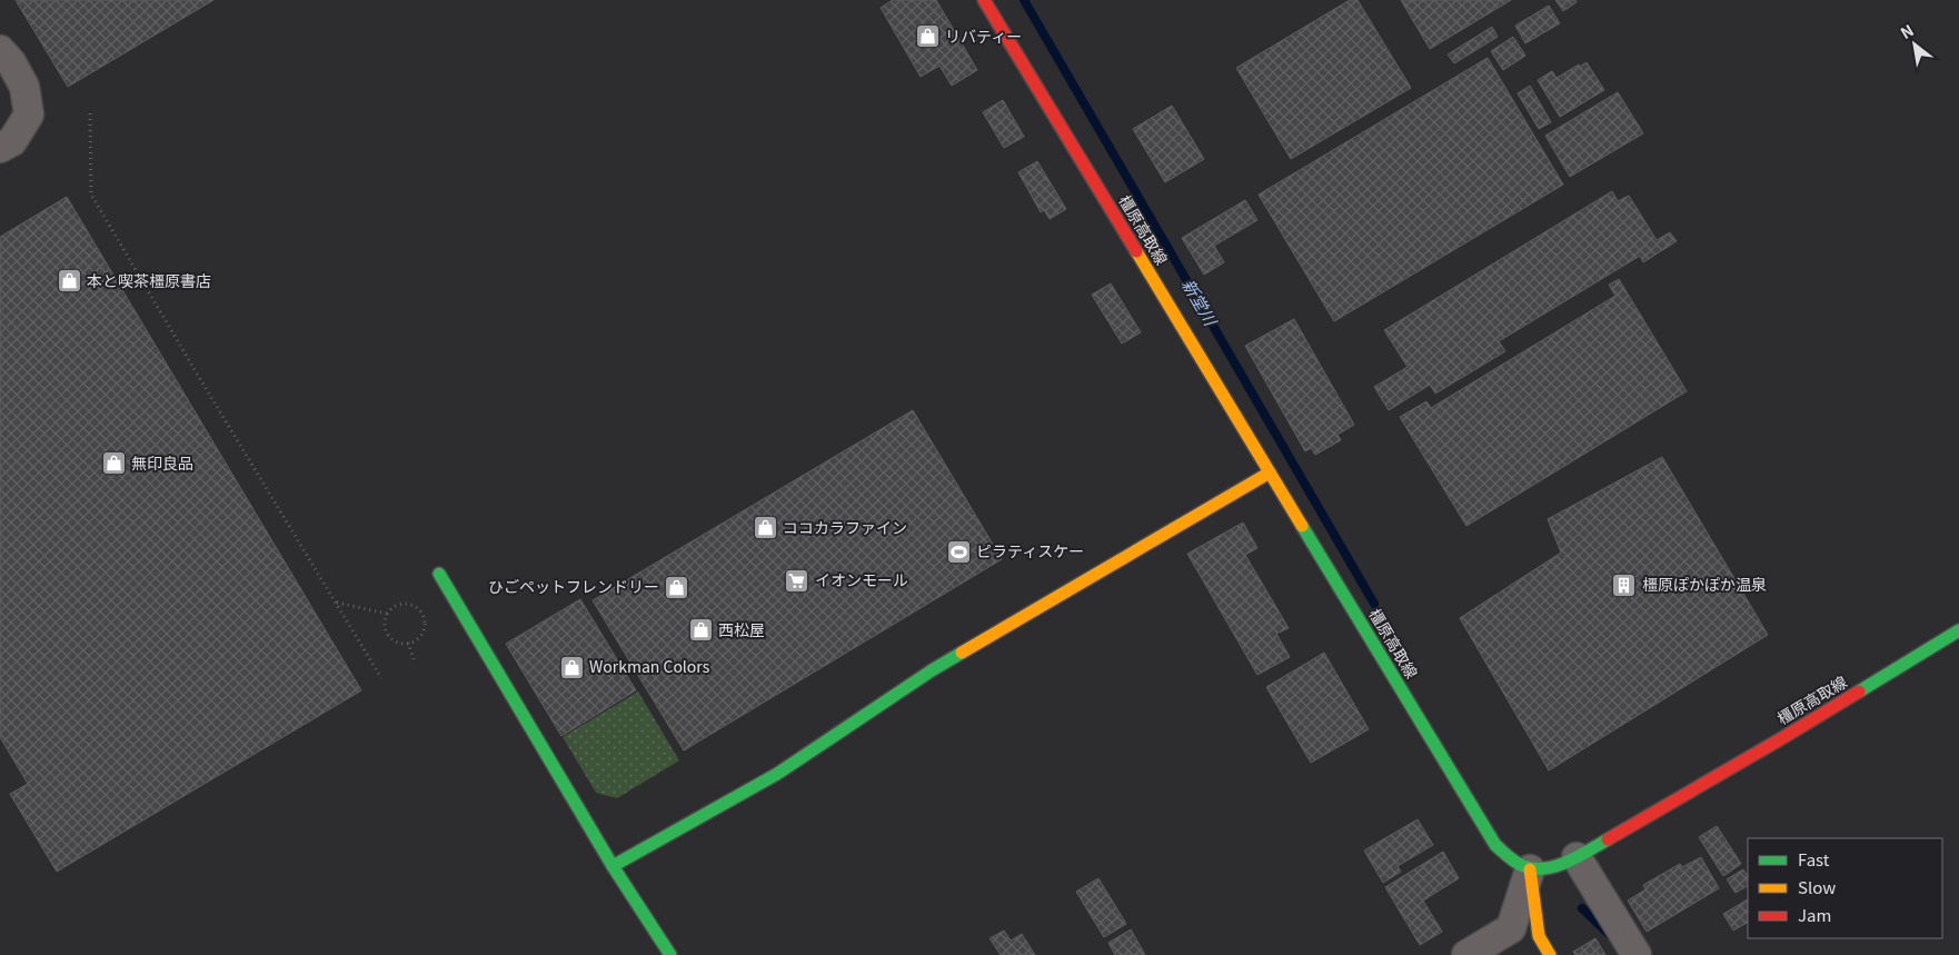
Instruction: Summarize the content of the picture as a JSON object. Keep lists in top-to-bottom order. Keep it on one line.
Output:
{"streets":{"main road":["橿原高取線"]},"water":["新堂川"],"places":{"shop":["リバティー","本と喫茶橿原書店","無印良品","ココカラファイン","ひごペットフレンドリー","西松屋","Workman Colors"],"sports":["ピラティスケー"],"supermarket":["イオンモール"],"building":["橿原ぽかぽか温泉"]},"legend":["Fast","Slow","Jam"],"north":"top left"}
